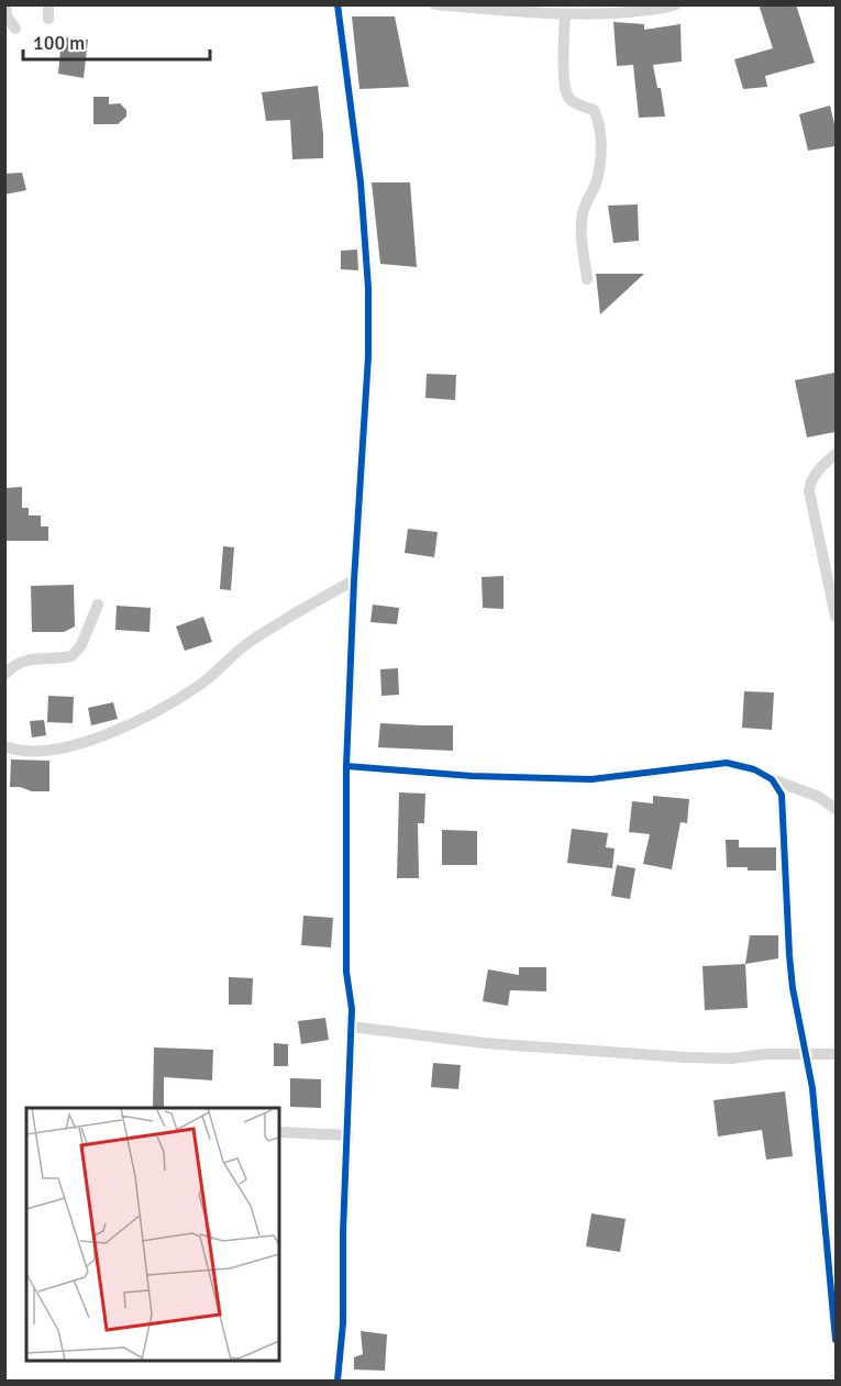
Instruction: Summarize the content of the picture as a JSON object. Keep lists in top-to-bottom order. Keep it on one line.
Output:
{"scale_bar":"100 m"}
